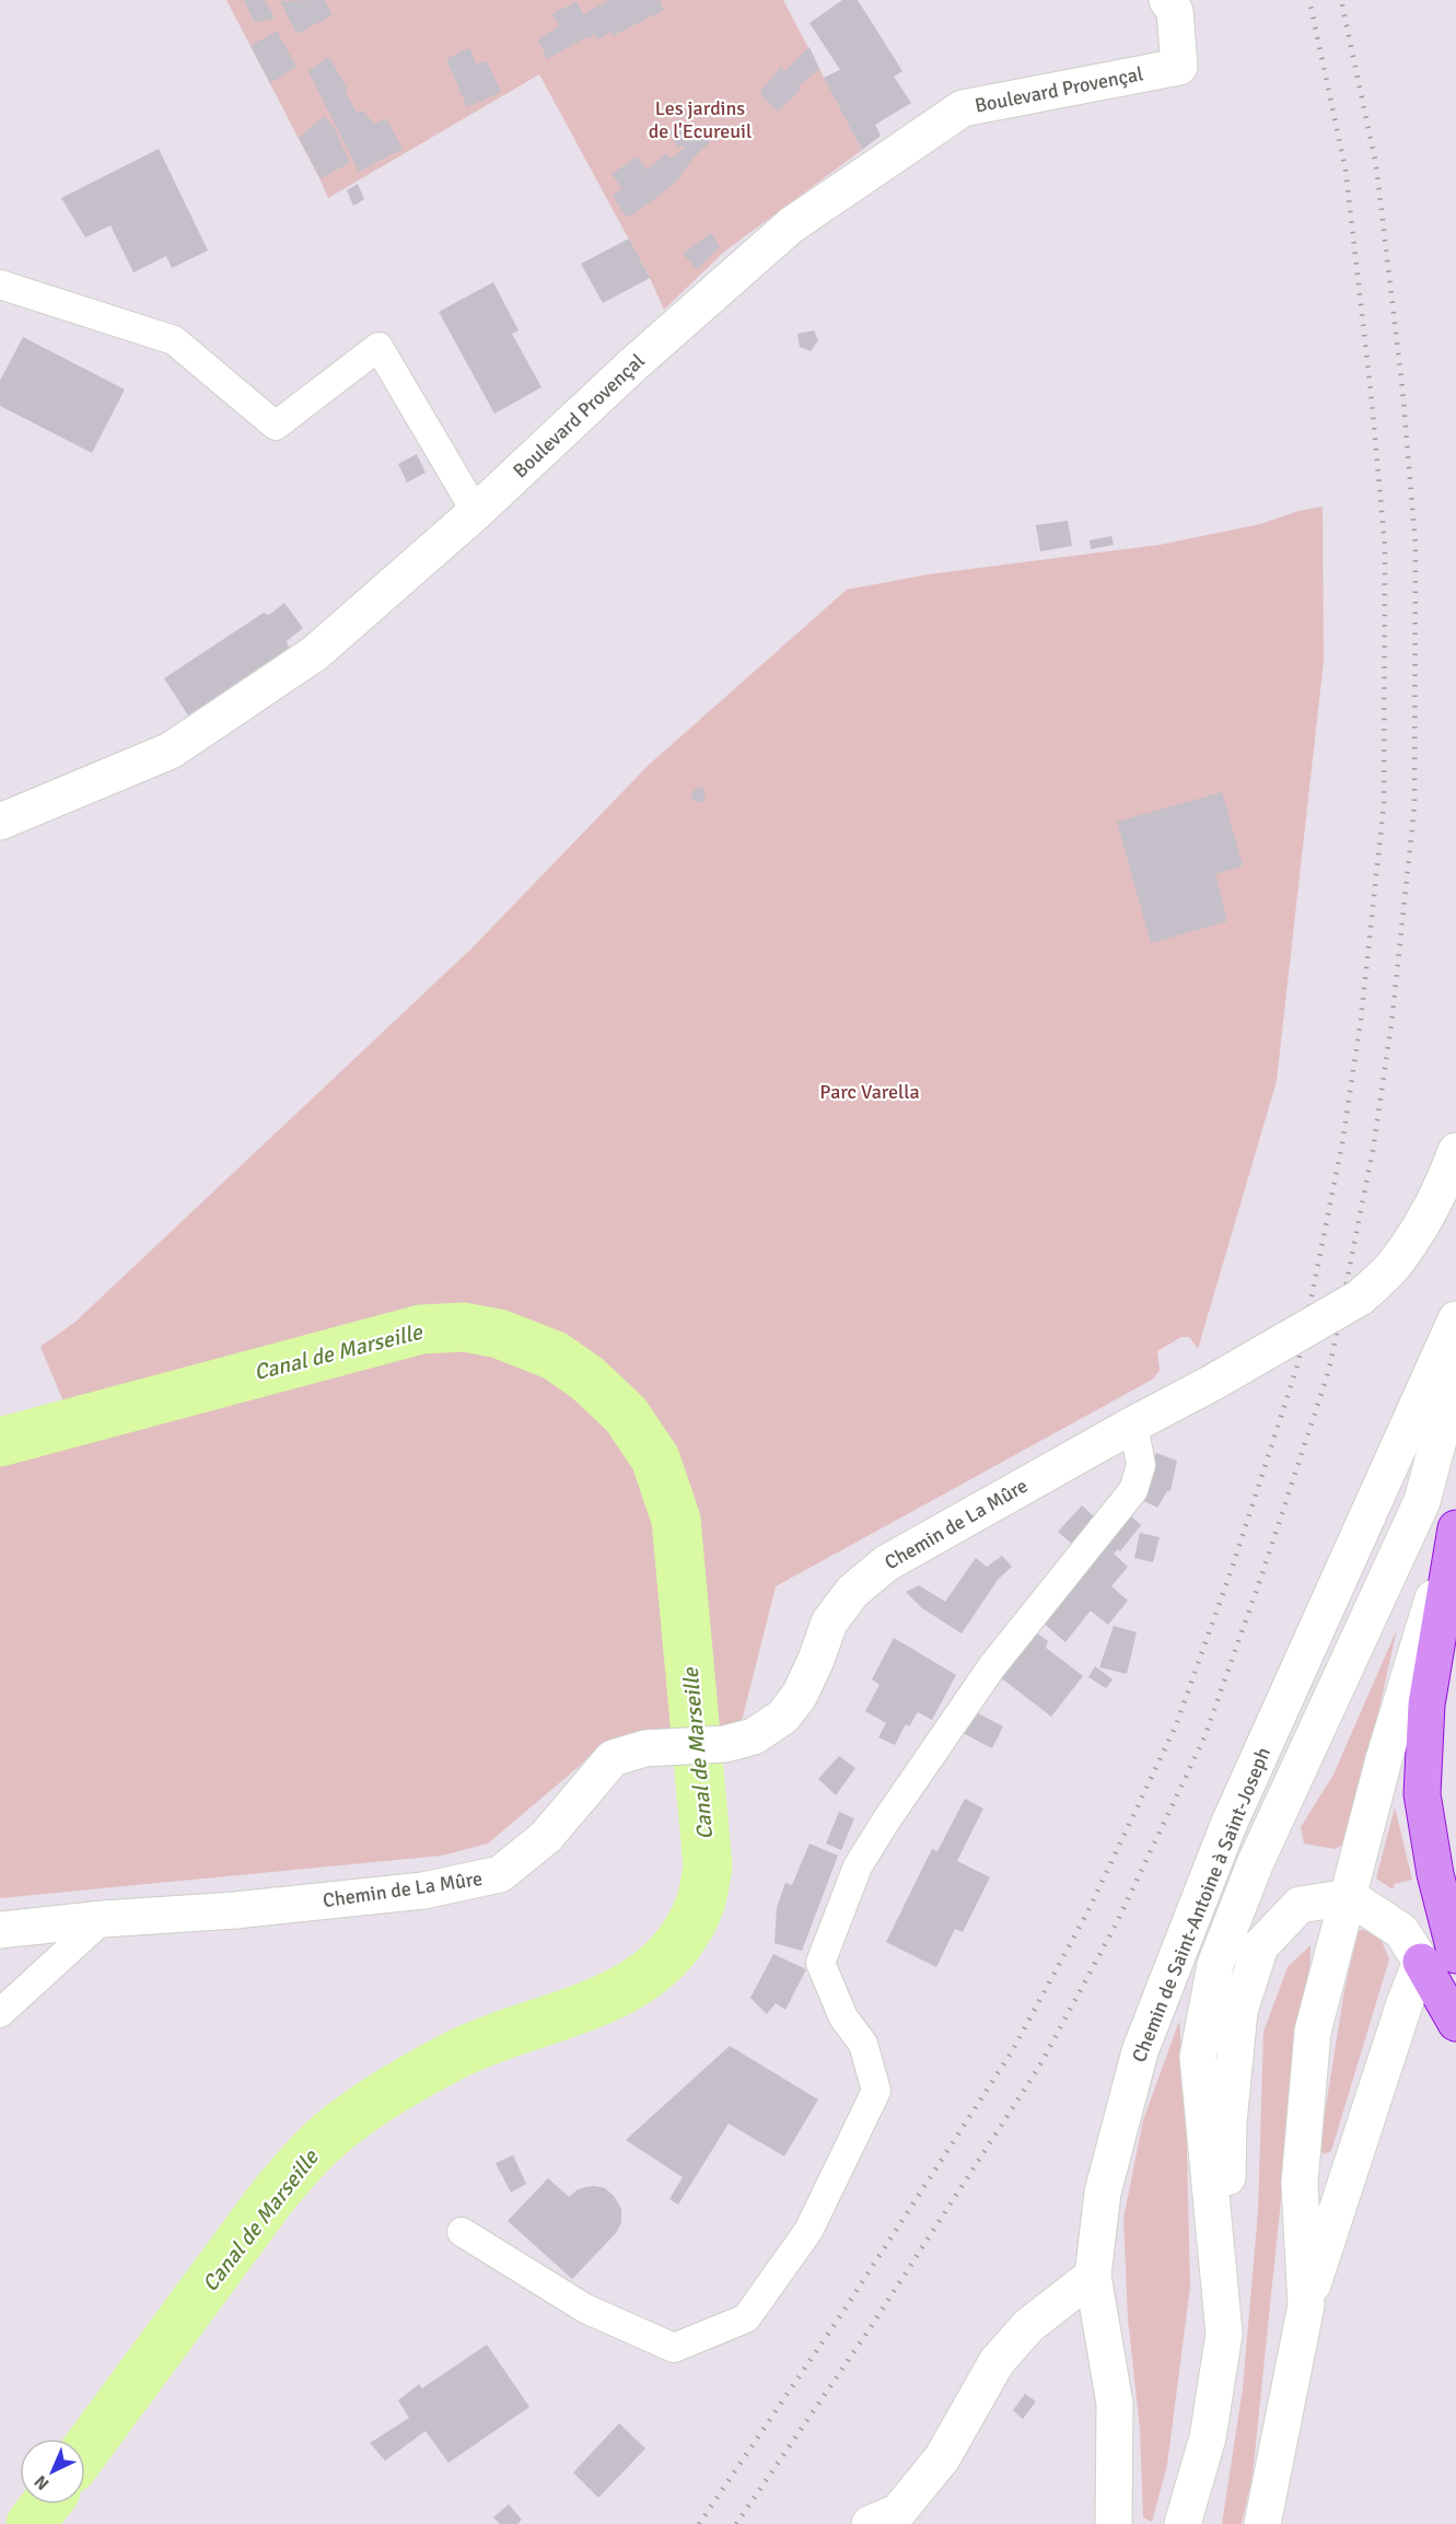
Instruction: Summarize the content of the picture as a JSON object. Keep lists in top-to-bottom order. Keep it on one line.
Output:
{"streets":{"street":["Boulevard Provençal","Chemin de La Mûre","Chemin de Saint-Antoine à Saint-Joseph"]},"water":["Canal de Marseille"],"parks":["Les jardins de l'Ecureuil","Parc Varella"],"north":"bottom left"}
